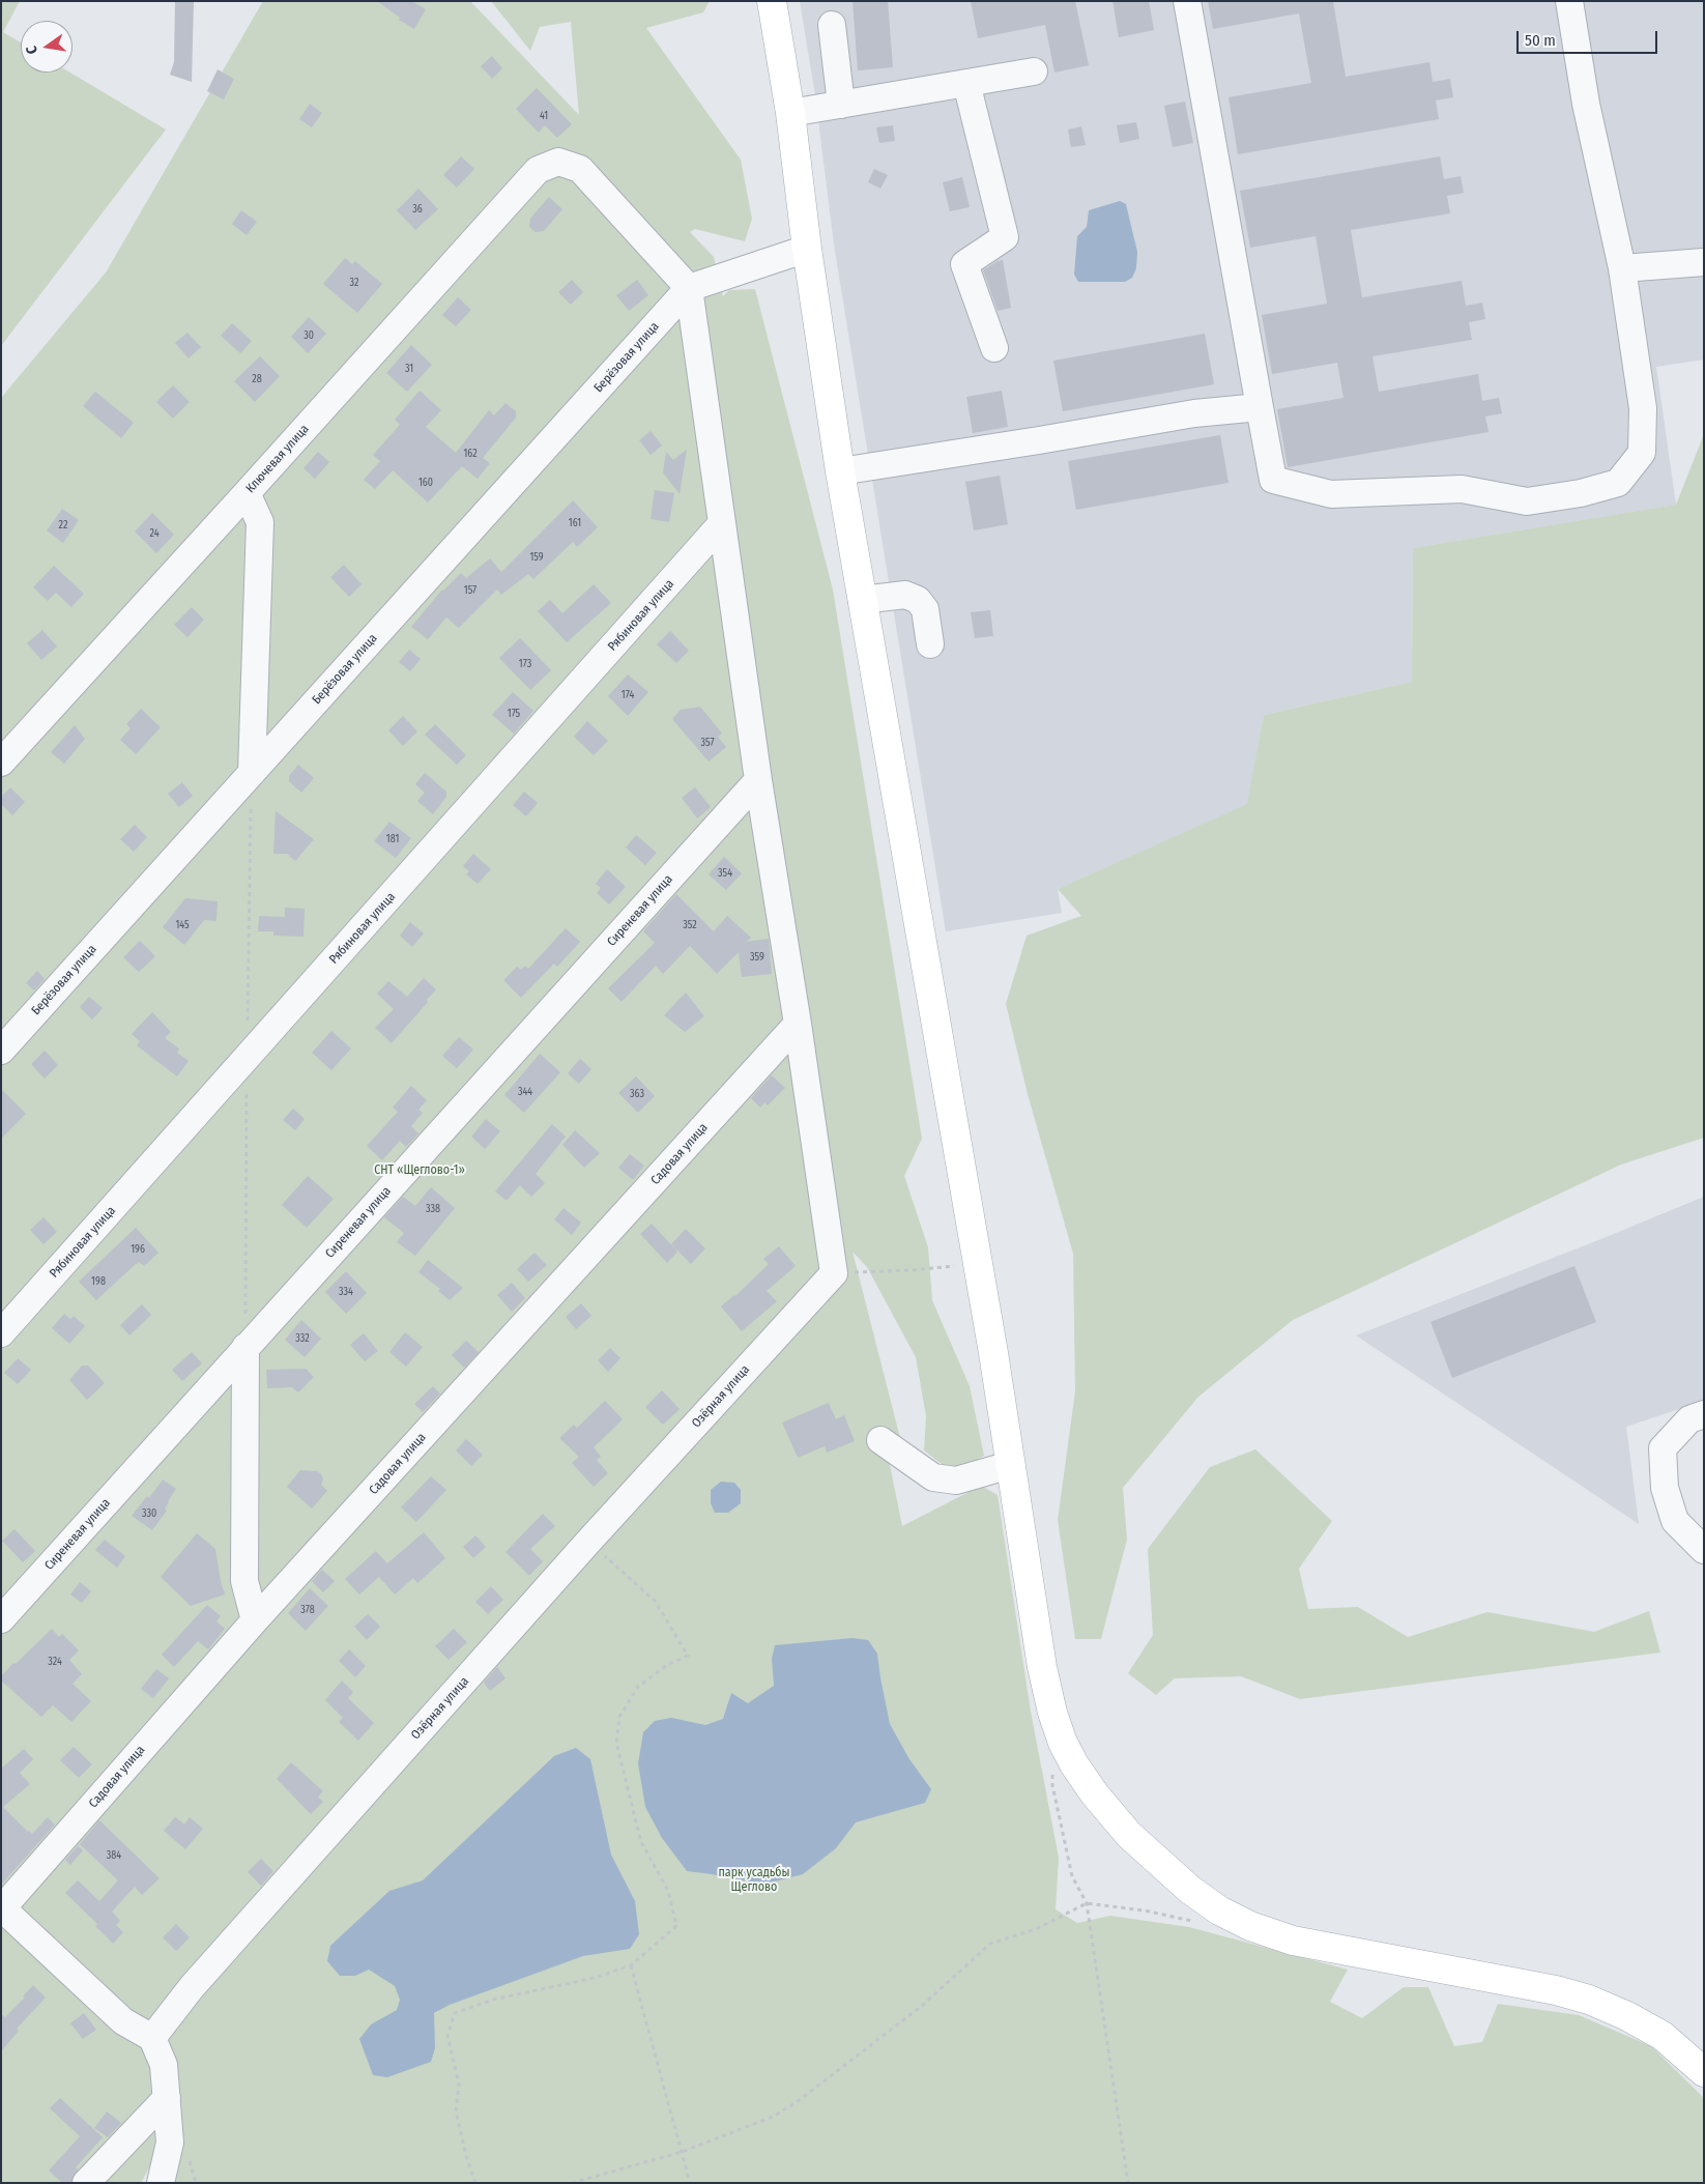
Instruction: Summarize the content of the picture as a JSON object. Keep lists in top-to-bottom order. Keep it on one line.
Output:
{"streets":{"street":["Берёзовая улица","Ключевая улица","Рябиновая улица","Сиреневая улица","Садовая улица","Озёрная улица"]},"crossings":[["Берёзовая улица","Ключевая улица"]],"parks":["СНТ «Щеглово-1»","парк усадьбы Щеглово"],"house_numbers":["41","36","32","30","31","28","162","160","161","22","24","159","157","173","174","175","357","181","354","145","352","359","344","363","338","196","198","334","332","330","378","324","384"],"scale_bar":"50 m","north":"left"}
